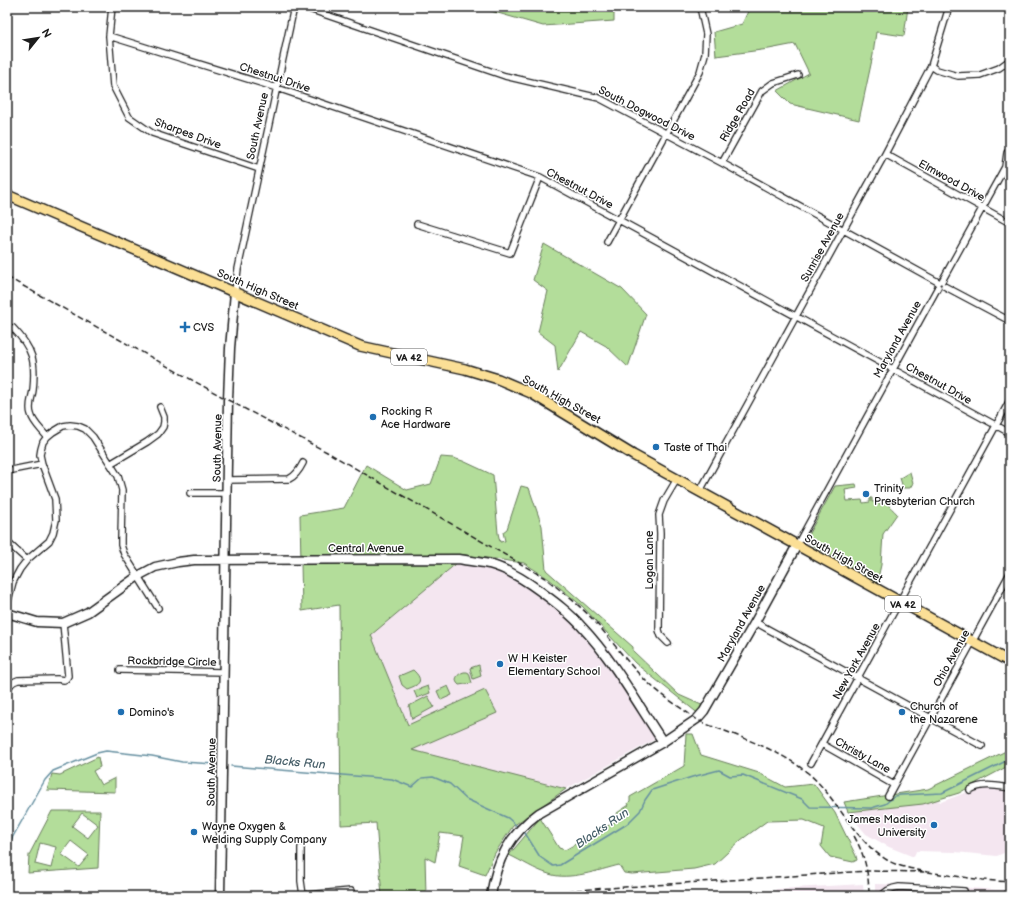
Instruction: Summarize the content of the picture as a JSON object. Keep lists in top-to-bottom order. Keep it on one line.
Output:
{"streets":{"main road":["South High Street","VA 42"],"street":["Chestnut Drive","South Dogwood Drive","Ridge Road","South Avenue","Sharpes Drive","Elmwood Drive","Sunrise Avenue","Maryland Avenue","Central Avenue","Logan Lane","Ohio Avenue","Rockbridge Circle","New York Avenue","Christy Lane"]},"crossings":[["Chestnut Drive","South Avenue"],["Chestnut Drive","Sharpes Drive"],["Chestnut Drive","Sunrise Avenue"],["Chestnut Drive","Maryland Avenue"],["Chestnut Drive","New York Avenue"],["South Dogwood Drive","Ridge Road"],["South Dogwood Drive","Sunrise Avenue"],["South Dogwood Drive","Maryland Avenue"],["South Avenue","Sharpes Drive"],["South Avenue","South High Street"],["South Avenue","Central Avenue"],["South Avenue","Rockbridge Circle"],["Elmwood Drive","Sunrise Avenue"],["Elmwood Drive","Maryland Avenue"],["Sunrise Avenue","South High Street"],["South High Street","Maryland Avenue"],["South High Street","Logan Lane"],["South High Street","Ohio Avenue"],["South High Street","New York Avenue"],["Maryland Avenue","Central Avenue"],["Ohio Avenue","Christy Lane"],["New York Avenue","Christy Lane"]],"water":["Blacks Run"],"places":{"health":["CVS"],"other":["Rocking R Ace Hardware","Taste of Thai","Trinity Presbyterian Church","W H Keister Elementary School","Domino's","Church of the Nazarene","James Madison University","Wayne Oxygen & Welding Supply Company"]},"north":"top right"}
